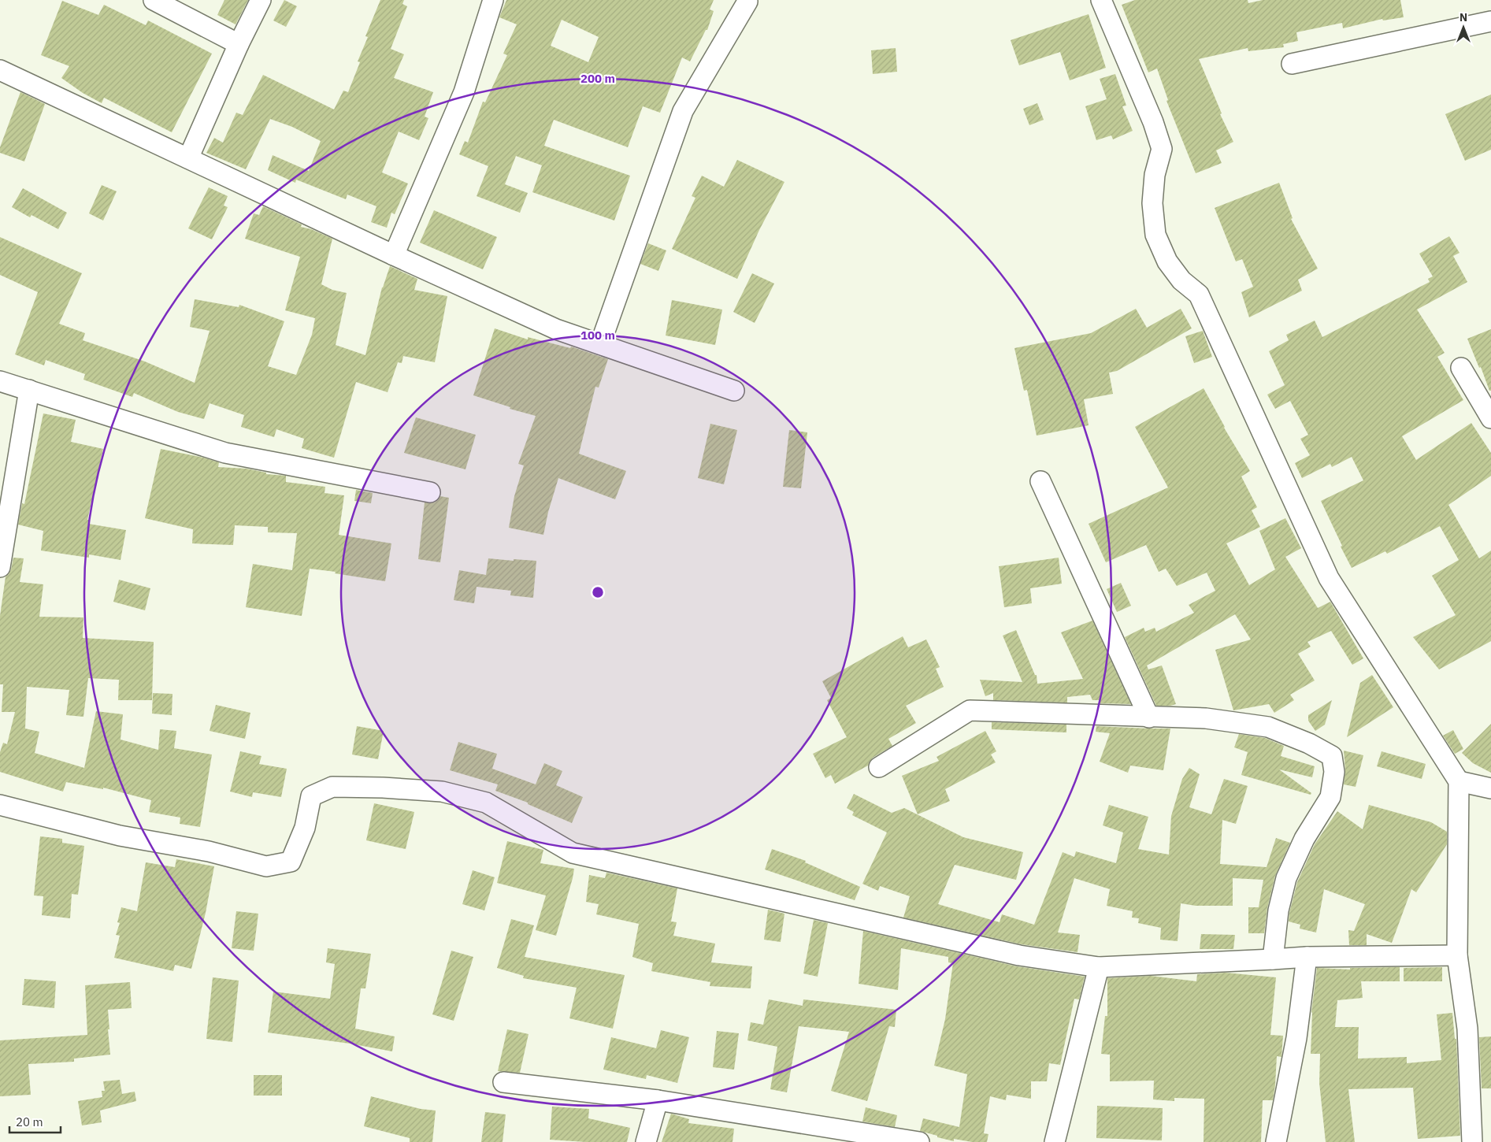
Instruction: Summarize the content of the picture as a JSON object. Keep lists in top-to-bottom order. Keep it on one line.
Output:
{"scale_bar":"20 m","north":"top","rings":["200 m","100 m"]}
